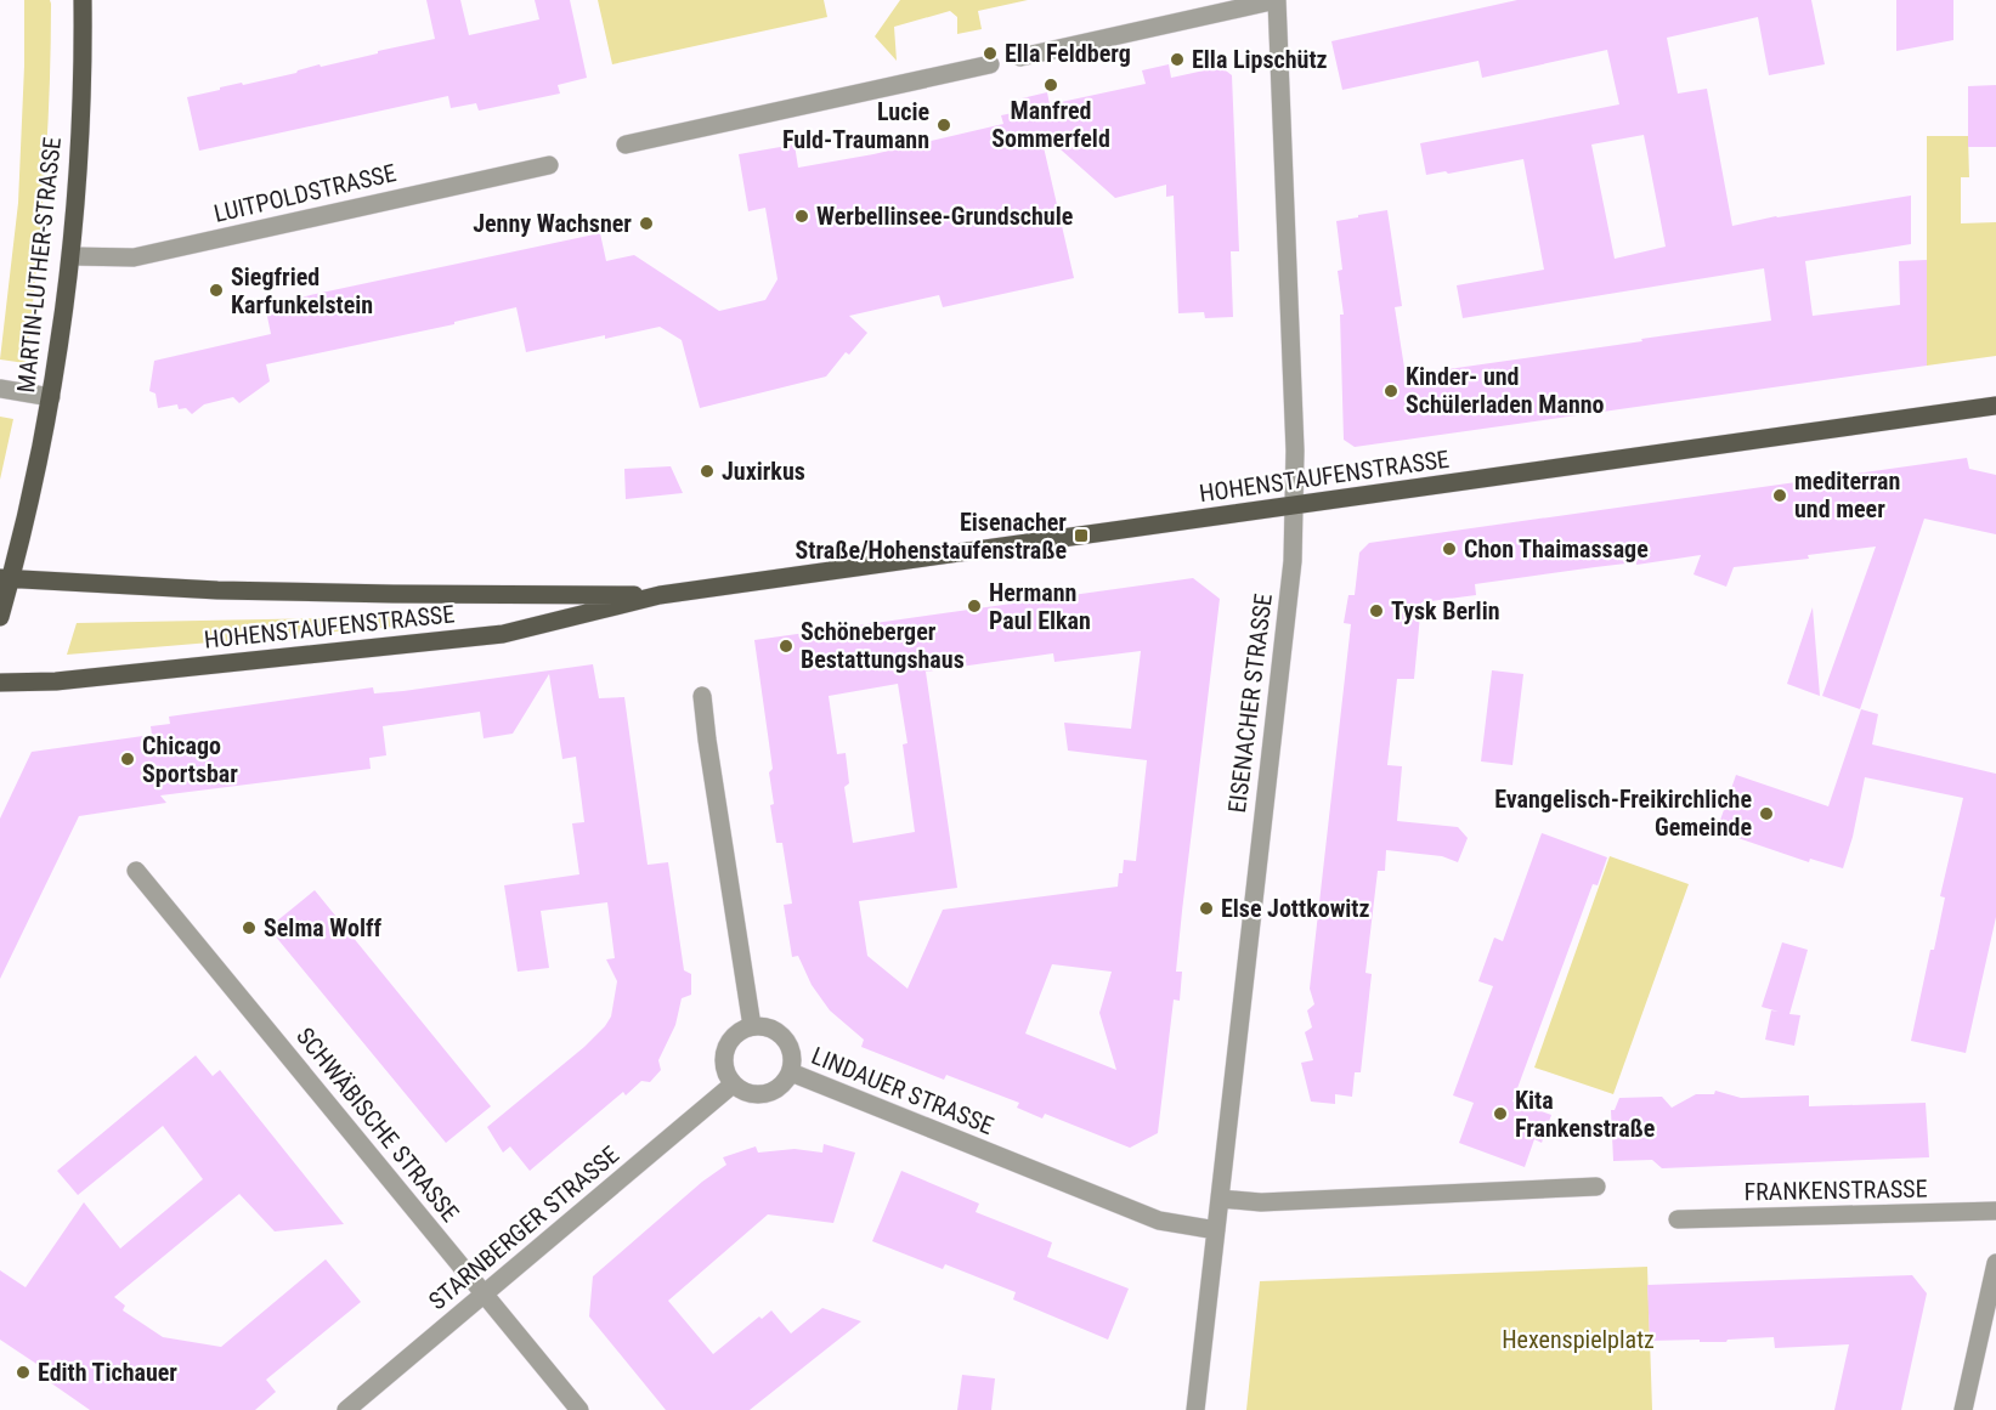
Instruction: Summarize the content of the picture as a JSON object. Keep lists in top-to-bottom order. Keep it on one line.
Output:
{"streets":{"main road":["MARTIN-LUTHER-STRASSE","HOHENSTAUFENSTRASSE"],"street":["LUITPOLDSTRASSE","EISENACHER STRASSE","LINDAUER STRASSE","SCHWÄBISCHE STRASSE","FRANKENSTRASSE","STARNBERGER STRASSE"]},"crossings":[["LUITPOLDSTRASSE","MARTIN-LUTHER-STRASSE"],["MARTIN-LUTHER-STRASSE","HOHENSTAUFENSTRASSE"],["HOHENSTAUFENSTRASSE","EISENACHER STRASSE"],["EISENACHER STRASSE","LINDAUER STRASSE"],["LINDAUER STRASSE","STARNBERGER STRASSE"],["SCHWÄBISCHE STRASSE","STARNBERGER STRASSE"]],"parks":["Hexenspielplatz"],"places":{"other":["Ella Feldberg","Ella Lipschütz","Manfred Sommerfeld","Lucie Fuld-Traumann","Werbellinsee-Grundschule","Jenny Wachsner","Siegfried Karfunkelstein","Kinder- und Schülerladen Manno","Juxirkus","mediterran und meer","Chon Thaimassage","Hermann Paul Elkan","Tysk Berlin","Schöneberger Bestattungshaus","Chicago Sportsbar","Evangelisch-Freikirchliche Gemeinde","Else Jottkowitz","Selma Wolff","Kita Frankenstraße","Edith Tichauer"],"transit":["Eisenacher Straße/Hohenstaufenstraße"]}}
